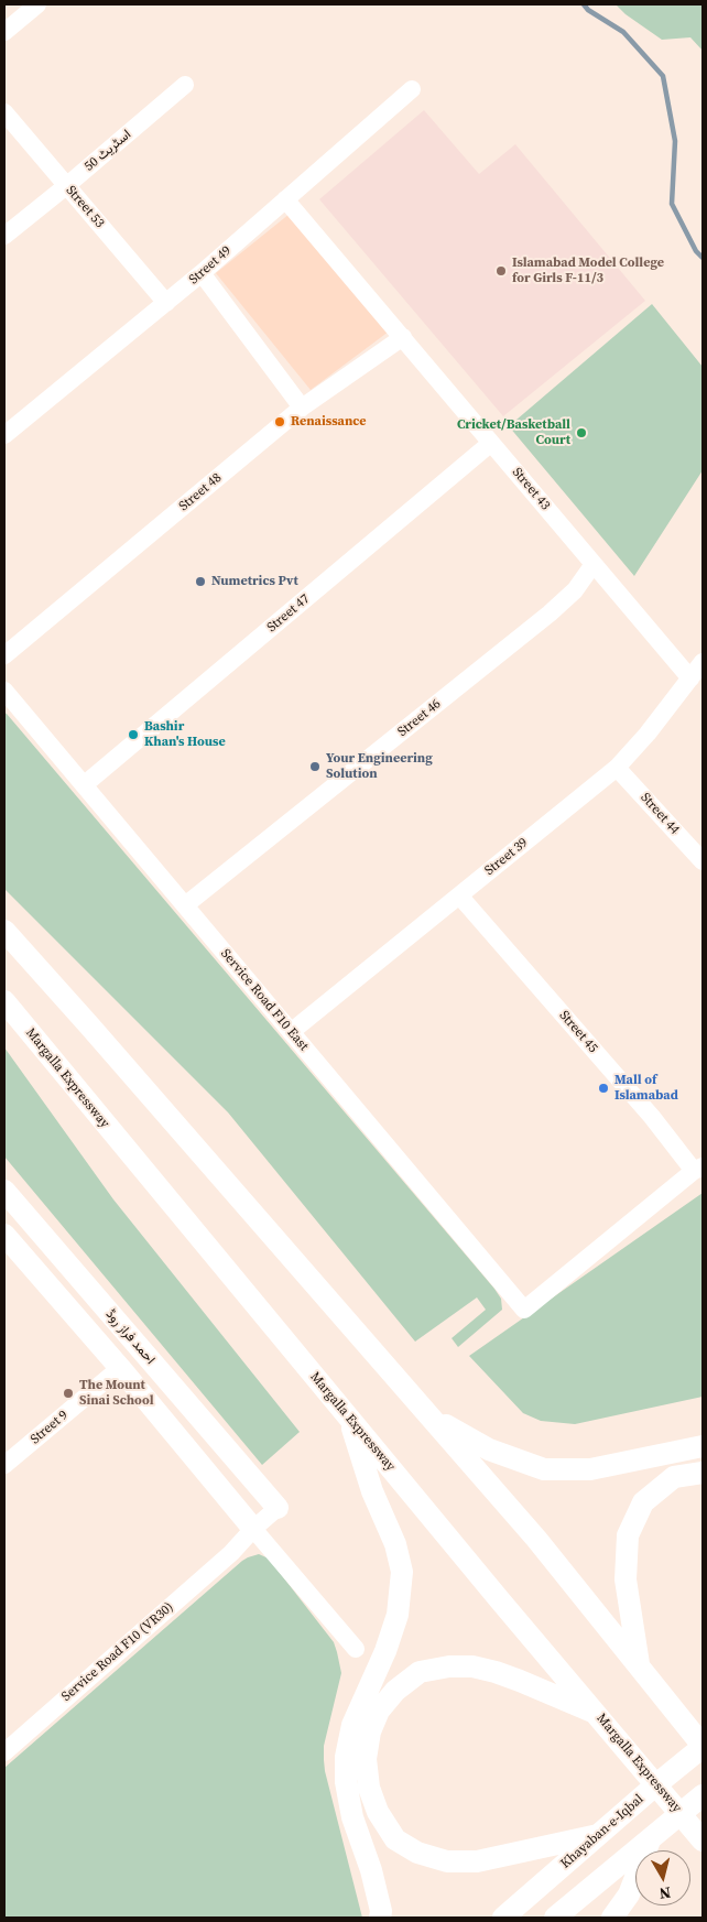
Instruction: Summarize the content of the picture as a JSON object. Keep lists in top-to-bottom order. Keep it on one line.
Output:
{"streets":{"main road":["Margalla Expressway","احمد فراز روڈ","Khayaban-e-Iqbal"],"street":["اسٹریٹ 50","Street 53","Street 49","Street 43","Street 48","Street 47","Street 46","Street 44","Street 39","Service Road F10 East","Street 45","Street 9","Service Road F10 (VR30)"]},"crossings":[["اسٹریٹ 50","Street 53"],["Street 53","Street 49"],["Street 49","Street 43"],["Street 43","Street 48"],["Street 43","Street 47"],["Street 43","Street 46"],["Street 43","Street 39"],["Street 47","Service Road F10 East"],["Street 46","Service Road F10 East"],["Street 44","Street 39"],["Street 39","Service Road F10 East"],["Street 39","Street 45"],["Service Road F10 East","Street 45"],["احمد فراز روڈ","Street 9"],["احمد فراز روڈ","Service Road F10 (VR30)"]],"places":["Islamabad Model College for Girls F-11/3","Renaissance","Cricket/Basketball Court","Numetrics Pvt","Bashir Khan's House","Your Engineering Solution","Mall of Islamabad","The Mount Sinai School"],"north":"bottom"}
